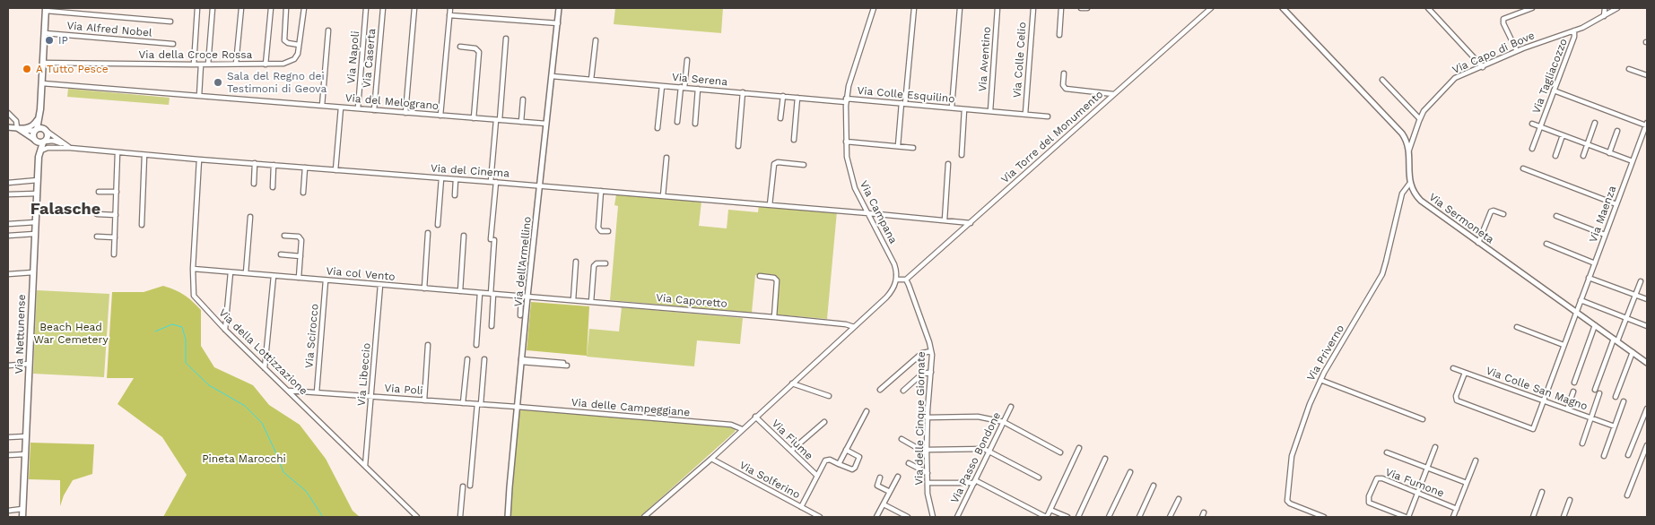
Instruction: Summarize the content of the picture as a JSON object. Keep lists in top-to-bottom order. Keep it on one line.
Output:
{"streets":{"main road":["Via Nettunense"],"street":["Via Alfred Nobel","Via Capo di Bove","Via della Croce Rossa","Via Napoli","Via Caserta","Via Aventino","Via Colle Celio","Via Tagliacozzo","Via Serena","Via Colle Esquilino","Via del Melograno","Via Torre del Monumento","Via del Cinema","Via Campana","Via Maenza","Via Sermoneta","Via dell'Armellino","Via col Vento","Via Caporetto","Via Scirocco","Via della Lottizzazione","Via Priverno","Via Libeccio","Via Colle San Magno","Via Poli","Via delle Campeggiane","Via delle Cinque Giornate","Via Fiume","Via Passo Bondone","Via Solferino","Via Fumone"]},"crossings":[["Via Capo di Bove","Via Tagliacozzo"],["Via Napoli","Via del Melograno"],["Via Caserta","Via del Melograno"],["Via Aventino","Via Colle Esquilino"],["Via Colle Celio","Via Colle Esquilino"],["Via Tagliacozzo","Via Maenza"],["Via Serena","Via Colle Esquilino"],["Via Serena","Via Campana"],["Via Serena","Via dell'Armellino"],["Via Colle Esquilino","Via Campana"],["Via del Melograno","Via dell'Armellino"],["Via Torre del Monumento","Via del Cinema"],["Via Torre del Monumento","Via delle Cinque Giornate"],["Via del Cinema","Via Campana"],["Via del Cinema","Via dell'Armellino"],["Via del Cinema","Via della Lottizzazione"],["Via Maenza","Via Sermoneta"],["Via Maenza","Via Colle San Magno"],["Via Sermoneta","Via Priverno"],["Via dell'Armellino","Via col Vento"],["Via dell'Armellino","Via Caporetto"],["Via dell'Armellino","Via Poli"],["Via dell'Armellino","Via delle Campeggiane"],["Via col Vento","Via Caporetto"],["Via col Vento","Via Scirocco"],["Via col Vento","Via della Lottizzazione"],["Via col Vento","Via Libeccio"],["Via Scirocco","Via Poli"],["Via della Lottizzazione","Via Libeccio"],["Via della Lottizzazione","Via Poli"],["Via Libeccio","Via Poli"],["Via Poli","Via delle Campeggiane"]],"districts":["Falasche"],"parks":["Beach Head War Cemetery","Pineta Marocchi"],"places":["IP","A Tutto Pesce","Sala del Regno dei Testimoni di Geova"]}
